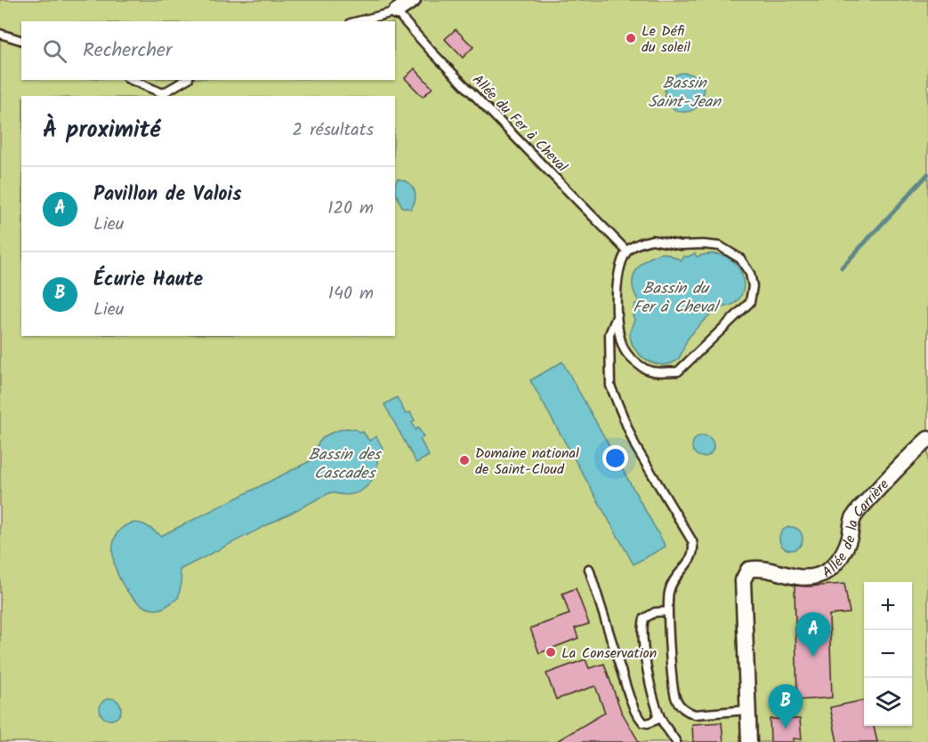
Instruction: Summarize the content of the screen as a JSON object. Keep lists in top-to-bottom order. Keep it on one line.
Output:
{"streets":{"street":["Allée de la Carrière"],"lane":["Allée du Fer à Cheval"]},"water":["Bassin Saint-Jean","Bassin du Fer à Cheval","Bassin des Cascades"],"places":["Le Défi du soleil","Domaine national de Saint-Cloud","La Conservation"],"page":{"search":"Rechercher","heading":["À proximité","2 résultats"],"list":[{"mark":"A","name":"Pavillon de Valois","note":"Lieu","value":"120 m"},{"mark":"B","name":"Écurie Haute","note":"Lieu","value":"140 m"}],"map_buttons":["+","−"],"pins":["A","B"]}}
